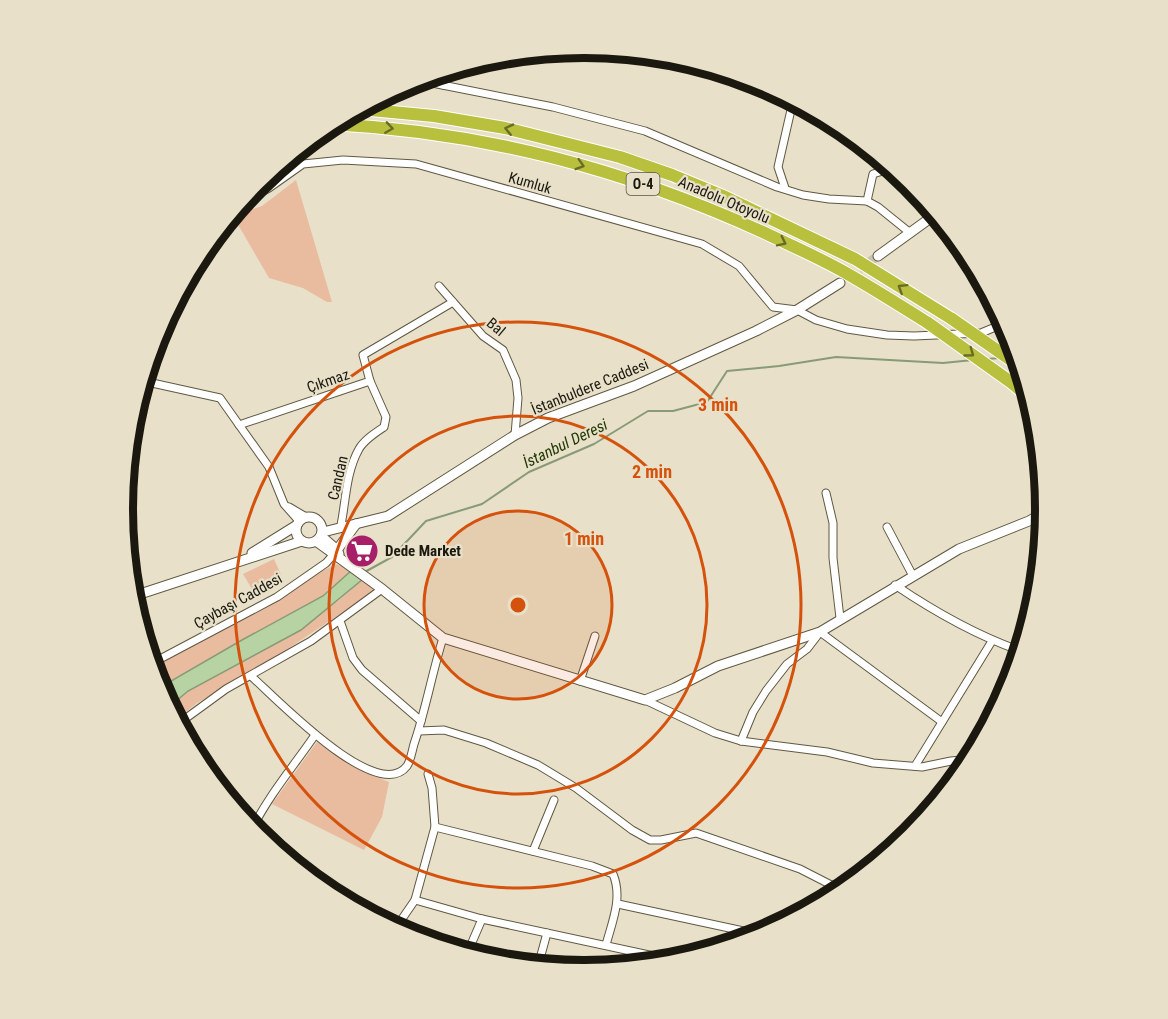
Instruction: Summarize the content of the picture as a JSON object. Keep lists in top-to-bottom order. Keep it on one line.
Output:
{"streets":{"highway":["O-4","Anadolu Otoyolu"],"street":["Kumluk","Bal","Çıkmaz","İstanbuldere Caddesi","Candan","Çaybaşı Caddesi"]},"crossings":[["Kumluk","İstanbuldere Caddesi"],["Bal","Çıkmaz"],["Bal","İstanbuldere Caddesi"],["Çıkmaz","Candan"],["İstanbuldere Caddesi","Candan"]],"water":["İstanbul Deresi"],"places":{"supermarket":["Dede Market"]},"rings":["3 min","2 min","1 min"]}
